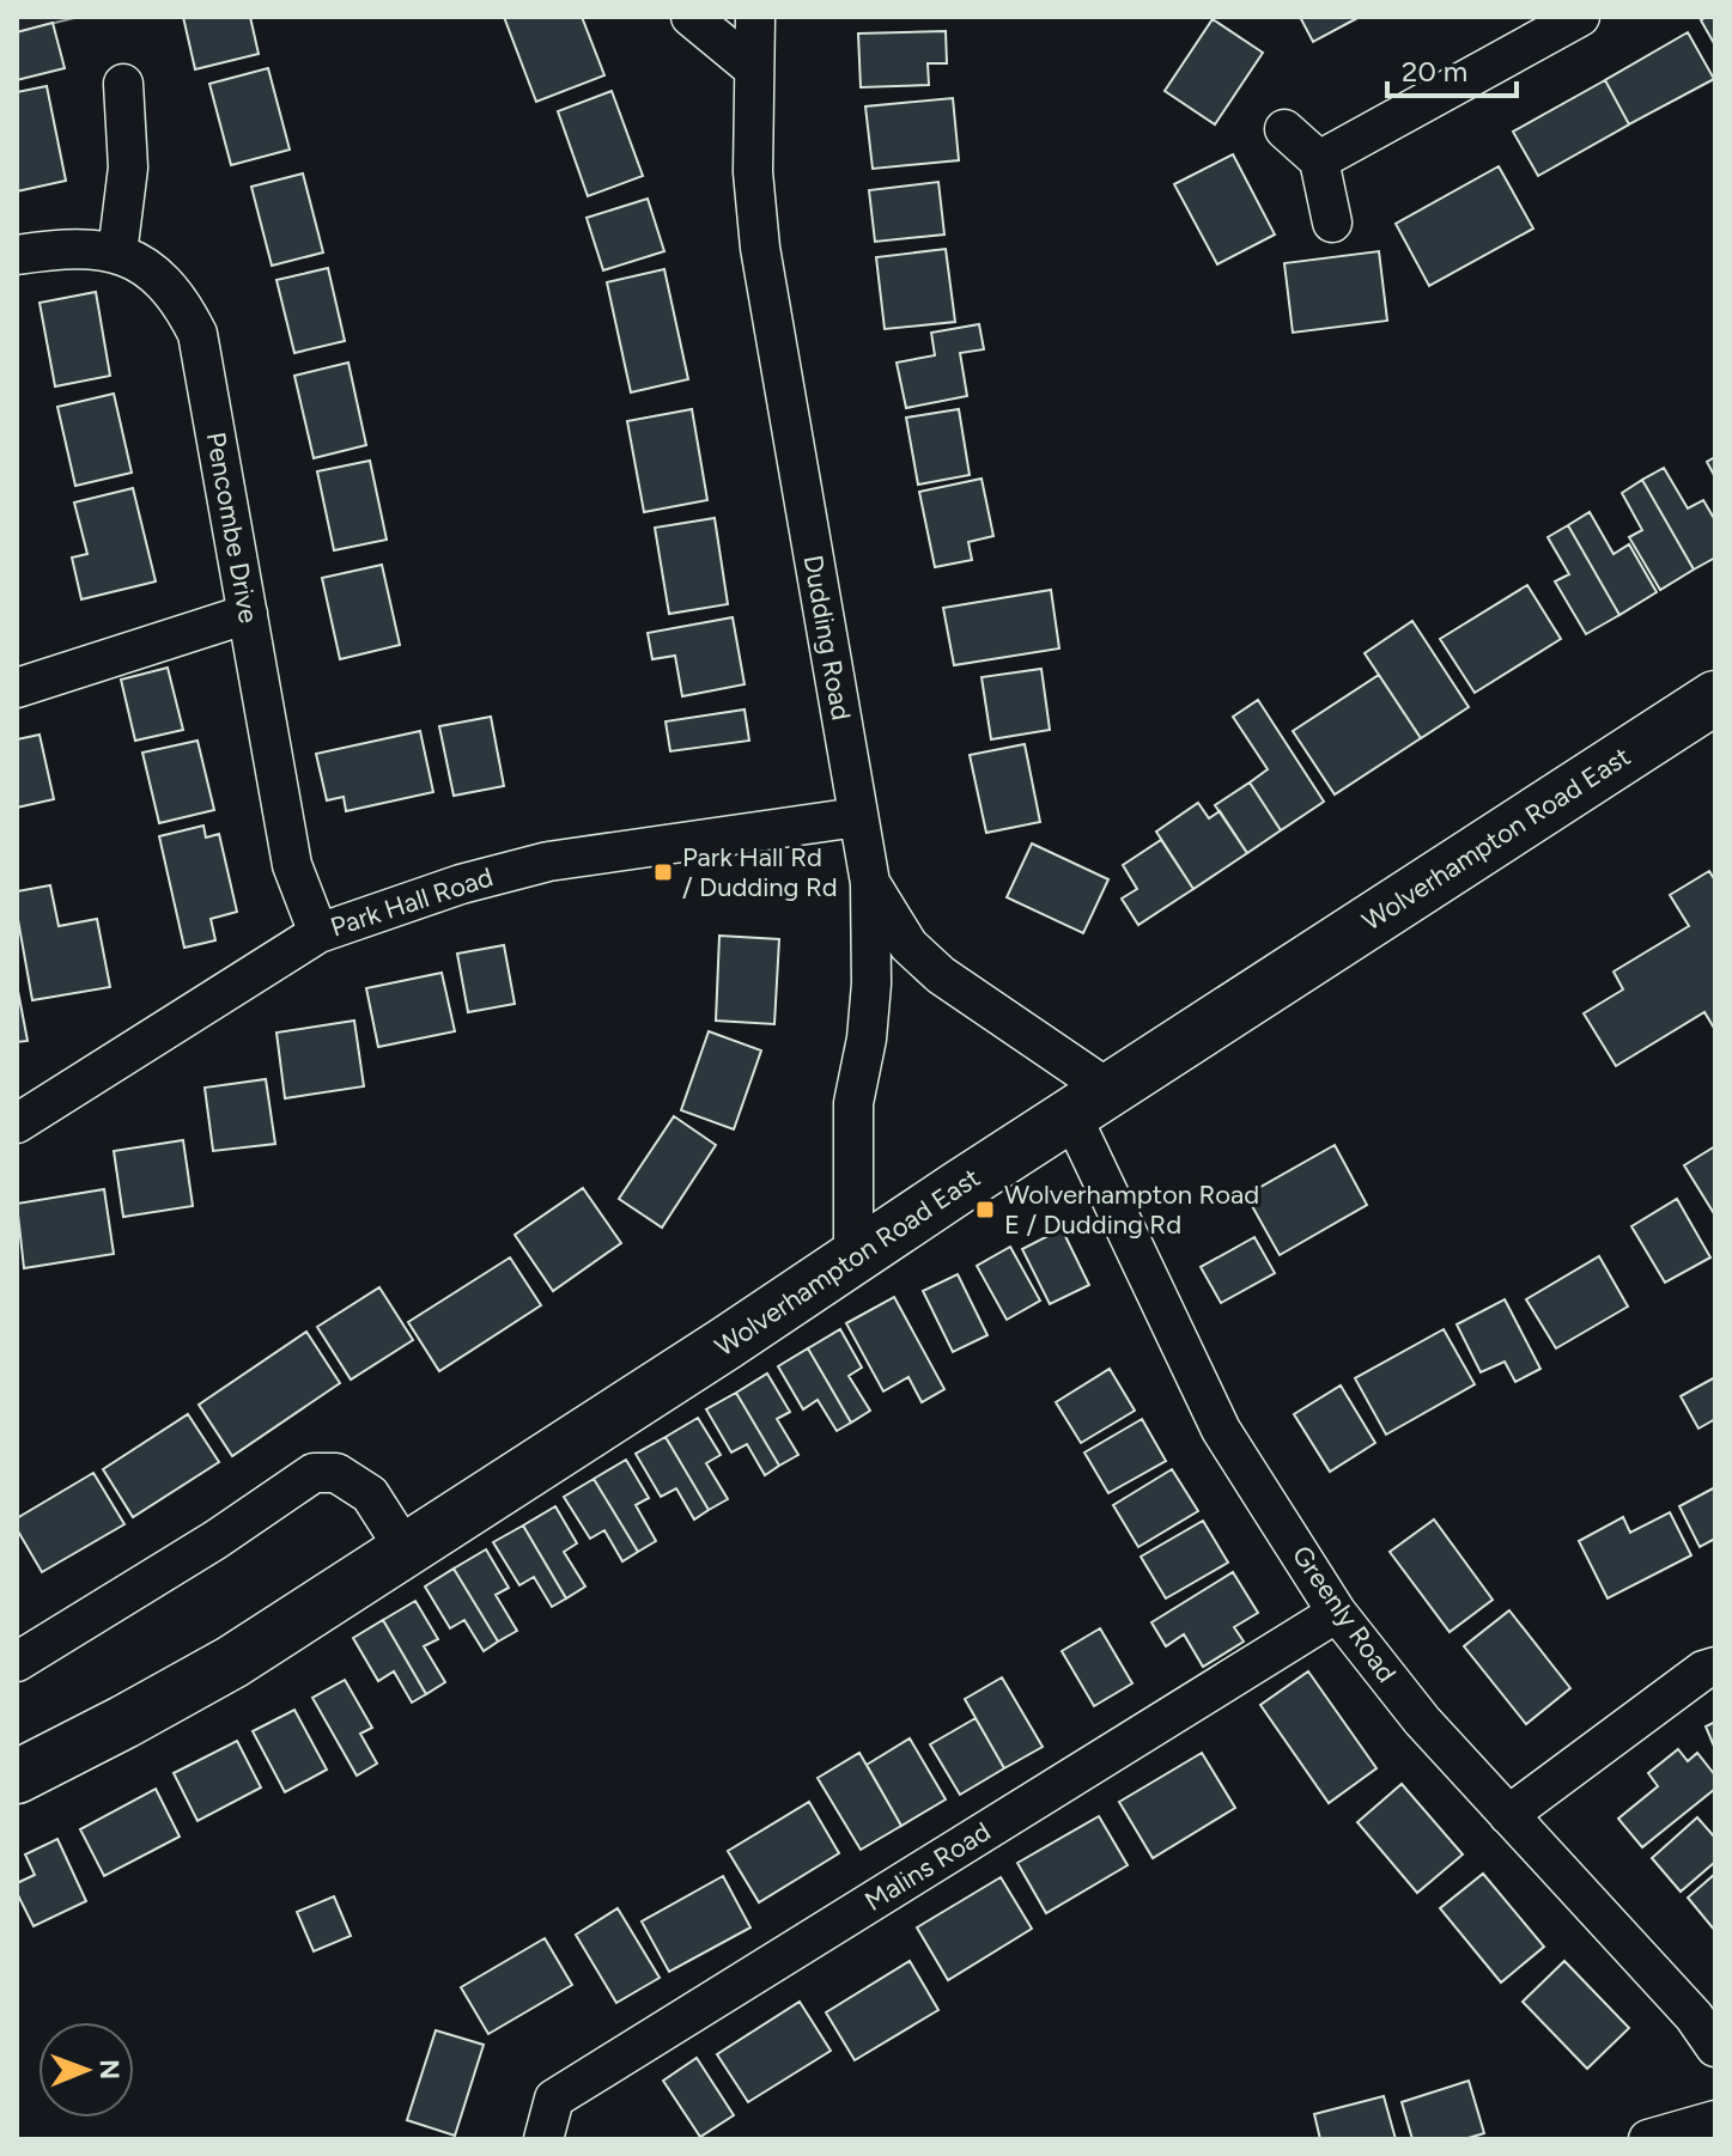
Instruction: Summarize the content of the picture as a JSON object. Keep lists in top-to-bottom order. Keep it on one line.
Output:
{"streets":{"main road":["Wolverhampton Road East"],"street":["Pencombe Drive","Dudding Road","Park Hall Road","Greenly Road","Malins Road"]},"crossings":[["Pencombe Drive","Park Hall Road"],["Dudding Road","Wolverhampton Road East"],["Dudding Road","Park Hall Road"],["Wolverhampton Road East","Greenly Road"],["Greenly Road","Malins Road"]],"places":{"transit":["Park Hall Rd / Dudding Rd","Wolverhampton Road E / Dudding Rd"]},"scale_bar":"20 m","north":"right"}
